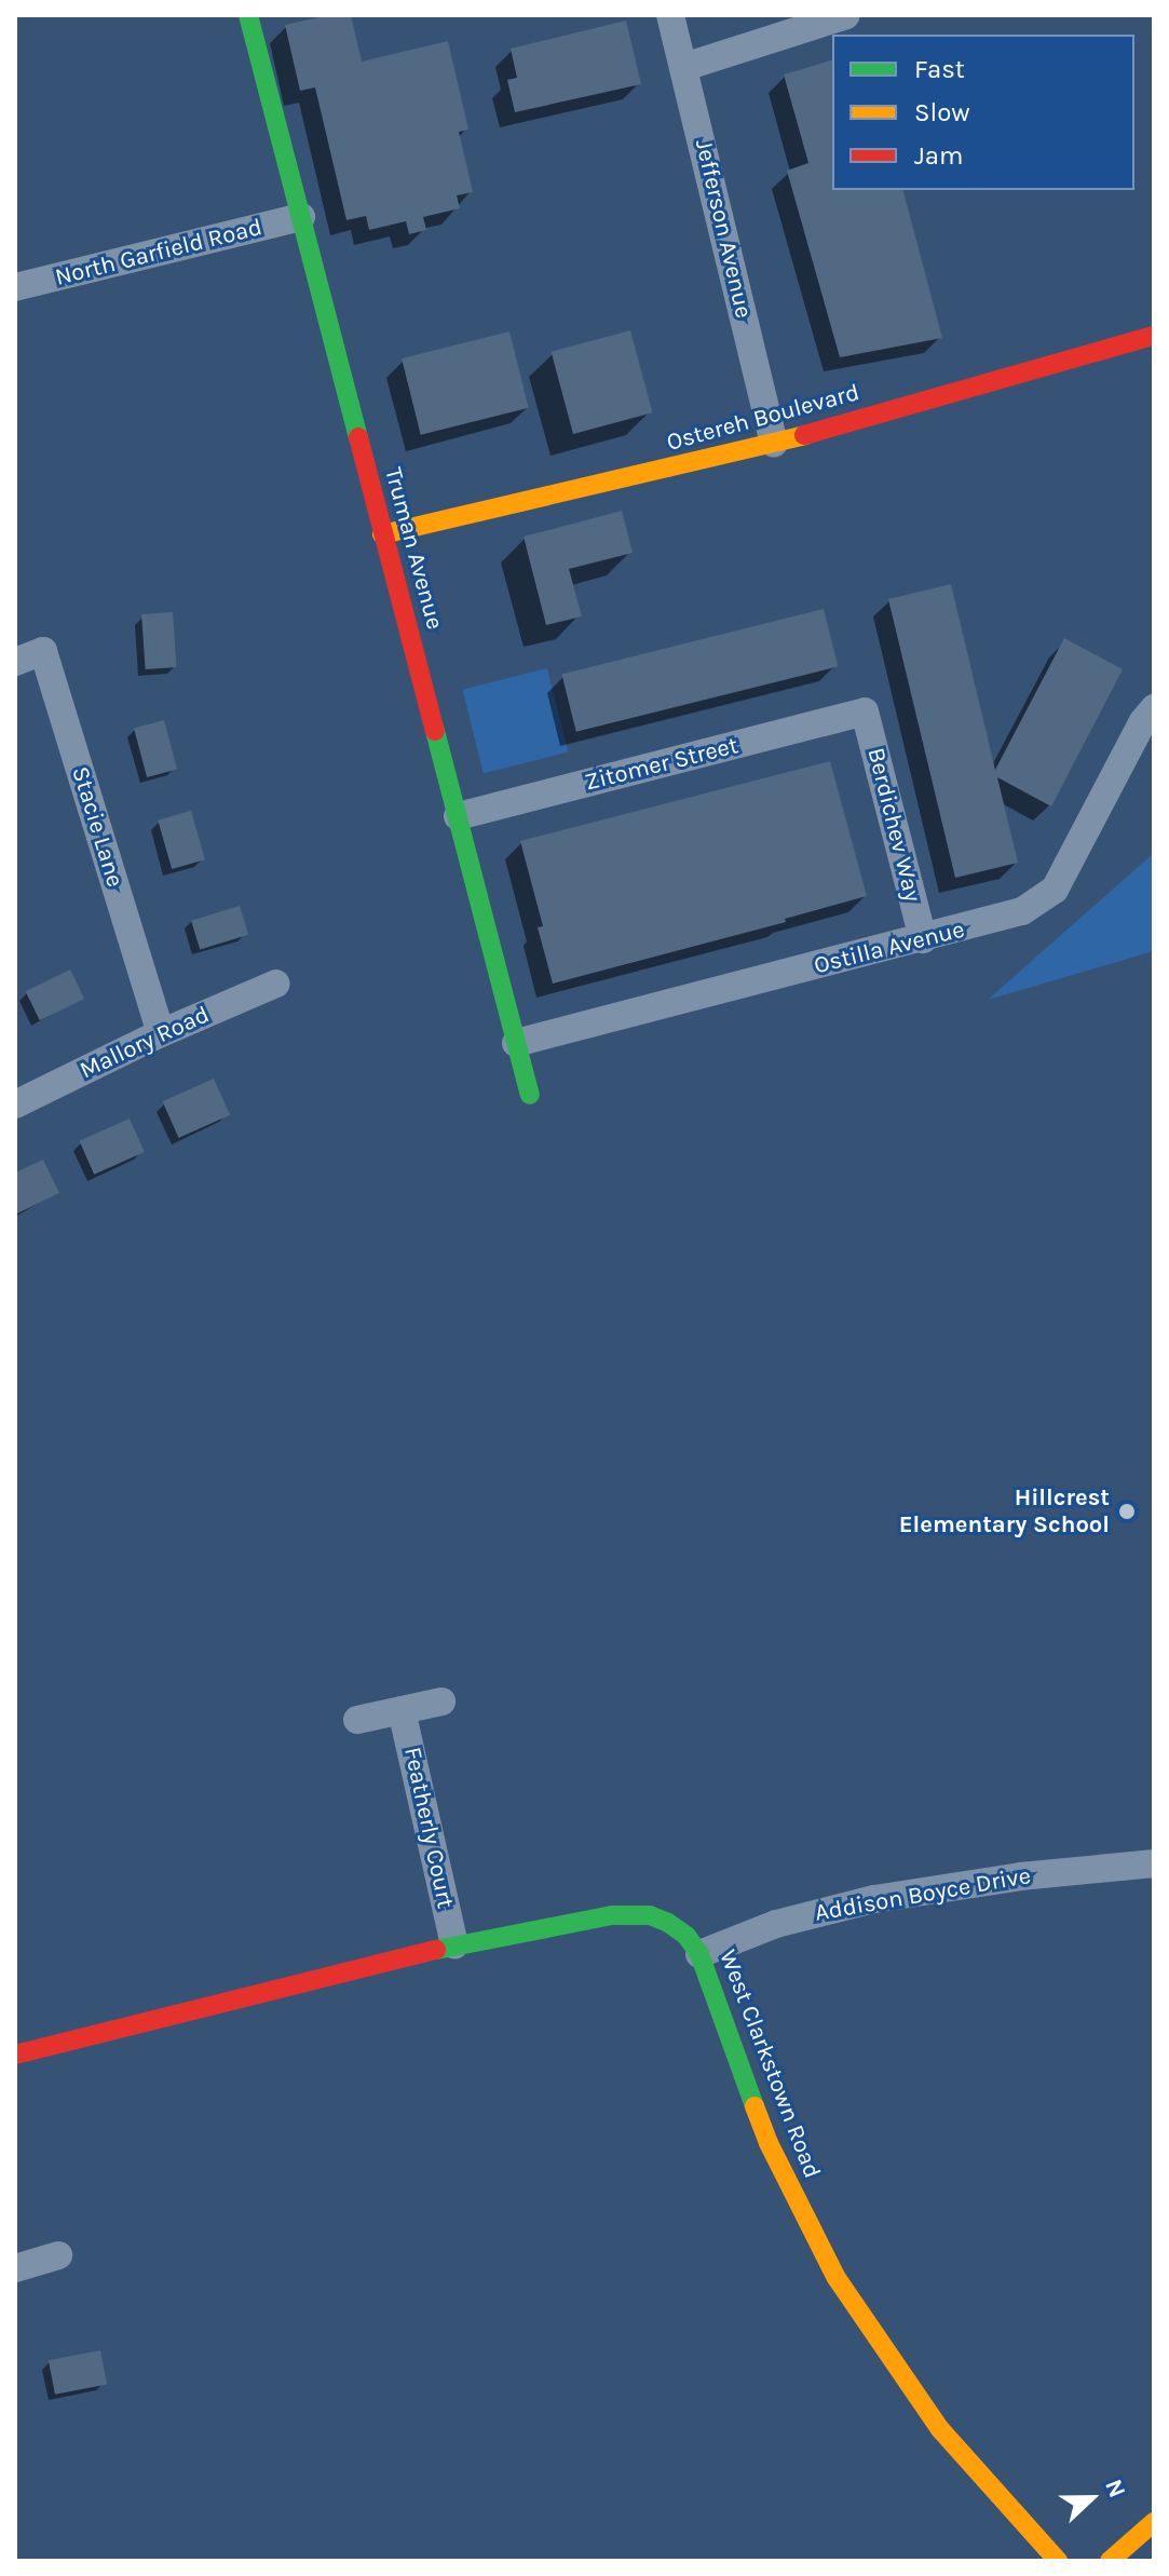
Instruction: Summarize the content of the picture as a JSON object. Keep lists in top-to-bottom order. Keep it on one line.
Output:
{"streets":{"main road":["Ostereh Boulevard","Truman Avenue","West Clarkstown Road"],"street":["Jefferson Avenue","North Garfield Road","Zitomer Street","Berdichev Way","Stacie Lane","Ostilla Avenue","Mallory Road","Featherly Court","Addison Boyce Drive"]},"crossings":[["Jefferson Avenue","Ostereh Boulevard"],["North Garfield Road","Truman Avenue"],["Ostereh Boulevard","Truman Avenue"],["Truman Avenue","Zitomer Street"],["Truman Avenue","Ostilla Avenue"],["Zitomer Street","Berdichev Way"],["Berdichev Way","Ostilla Avenue"],["Stacie Lane","Mallory Road"],["Featherly Court","West Clarkstown Road"],["Addison Boyce Drive","West Clarkstown Road"]],"places":["Hillcrest Elementary School"],"legend":["Fast","Slow","Jam"],"north":"right"}
